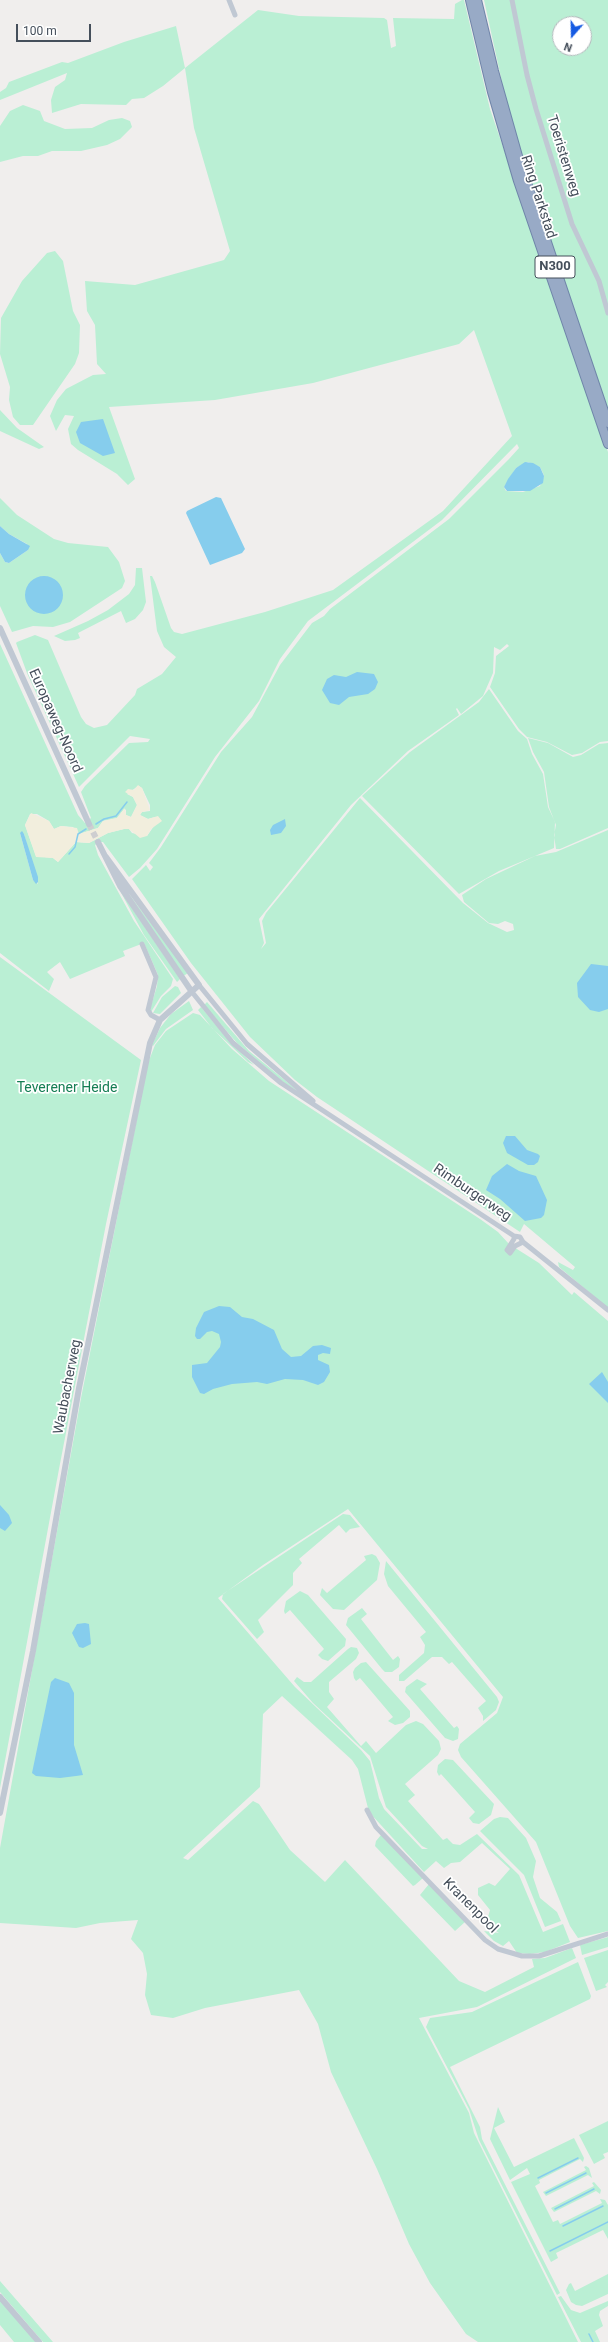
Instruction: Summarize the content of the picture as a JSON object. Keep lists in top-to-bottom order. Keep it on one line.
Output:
{"streets":{"highway":["Ring Parkstad","N300"],"street":["Toeristenweg","Europaweg-Noord","Rimburgerweg","Waubacherweg","Kranenpool"]},"crossings":[["Rimburgerweg","Waubacherweg"]],"parks":["Teverener Heide"],"scale_bar":"100 m","north":"bottom"}
